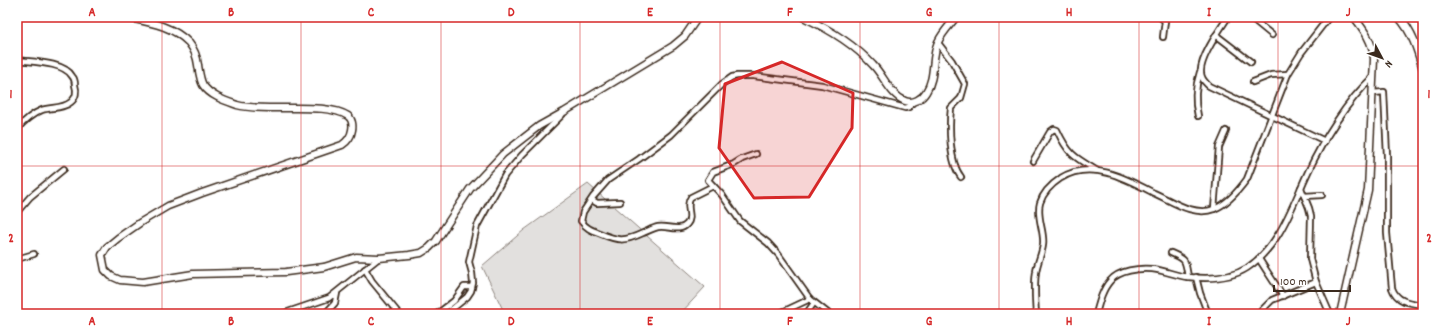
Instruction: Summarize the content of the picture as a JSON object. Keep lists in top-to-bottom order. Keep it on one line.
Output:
{"scale_bar":"100 m","north":"bottom right","grid":{"columns":["A","B","C","D","E","F","G","H","I","J"],"rows":["1","2"]}}
